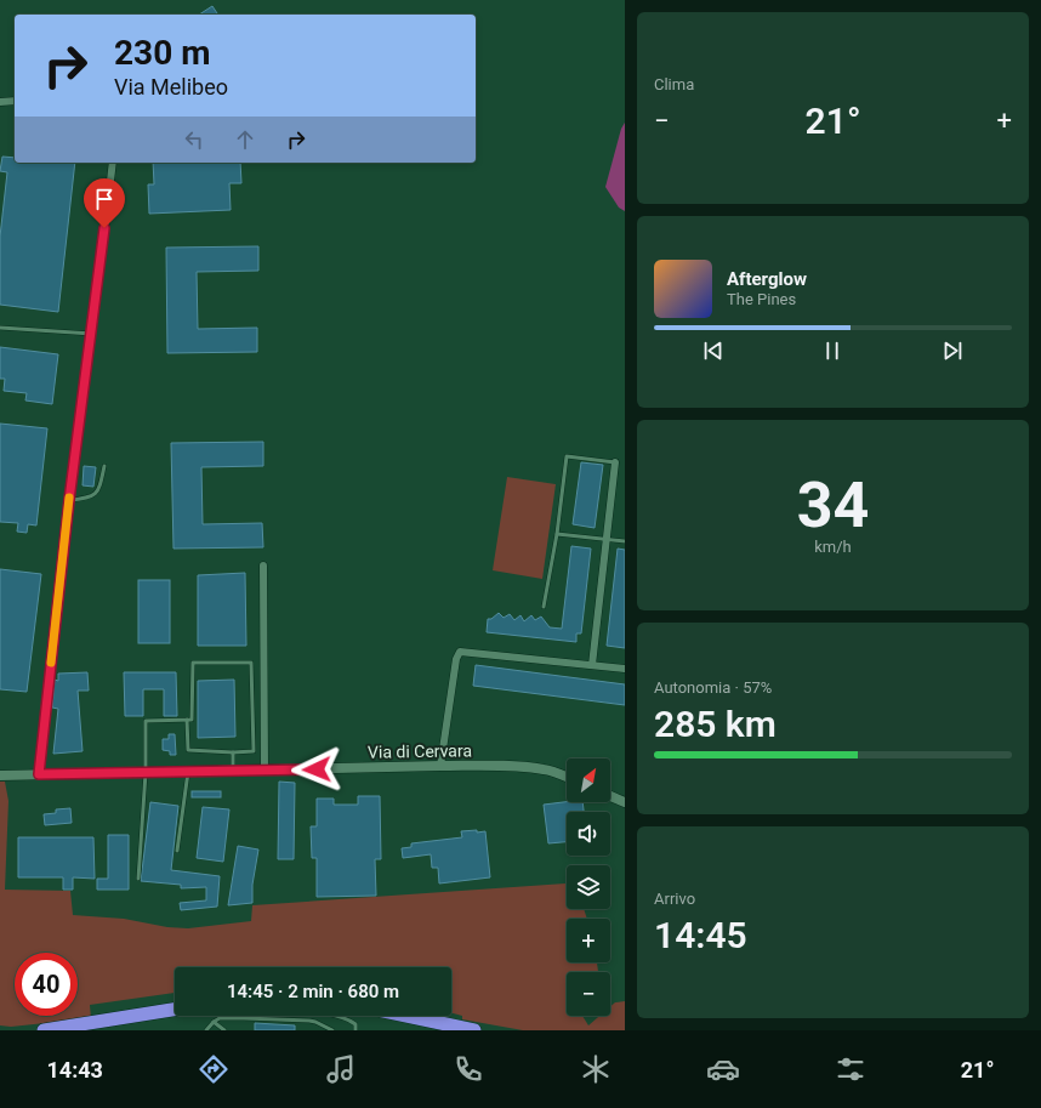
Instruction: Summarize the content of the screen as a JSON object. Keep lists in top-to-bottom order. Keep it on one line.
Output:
{"streets":{"street":["Via di Cervara"]},"north":"top right","page":{"tile":["Clima",["34","km/h"],["Autonomia · 57%","285 km"],["Arrivo","14:45"]],"turn":["230 m","Via Melibeo"],"heat":["−","21°","+"],"song":["Afterglow","The Pines"],"map_buttons":["+","−"],"limit":"40","trip":"14:45 · 2 min · 680 m","tabs":["14:43","21°"]}}
